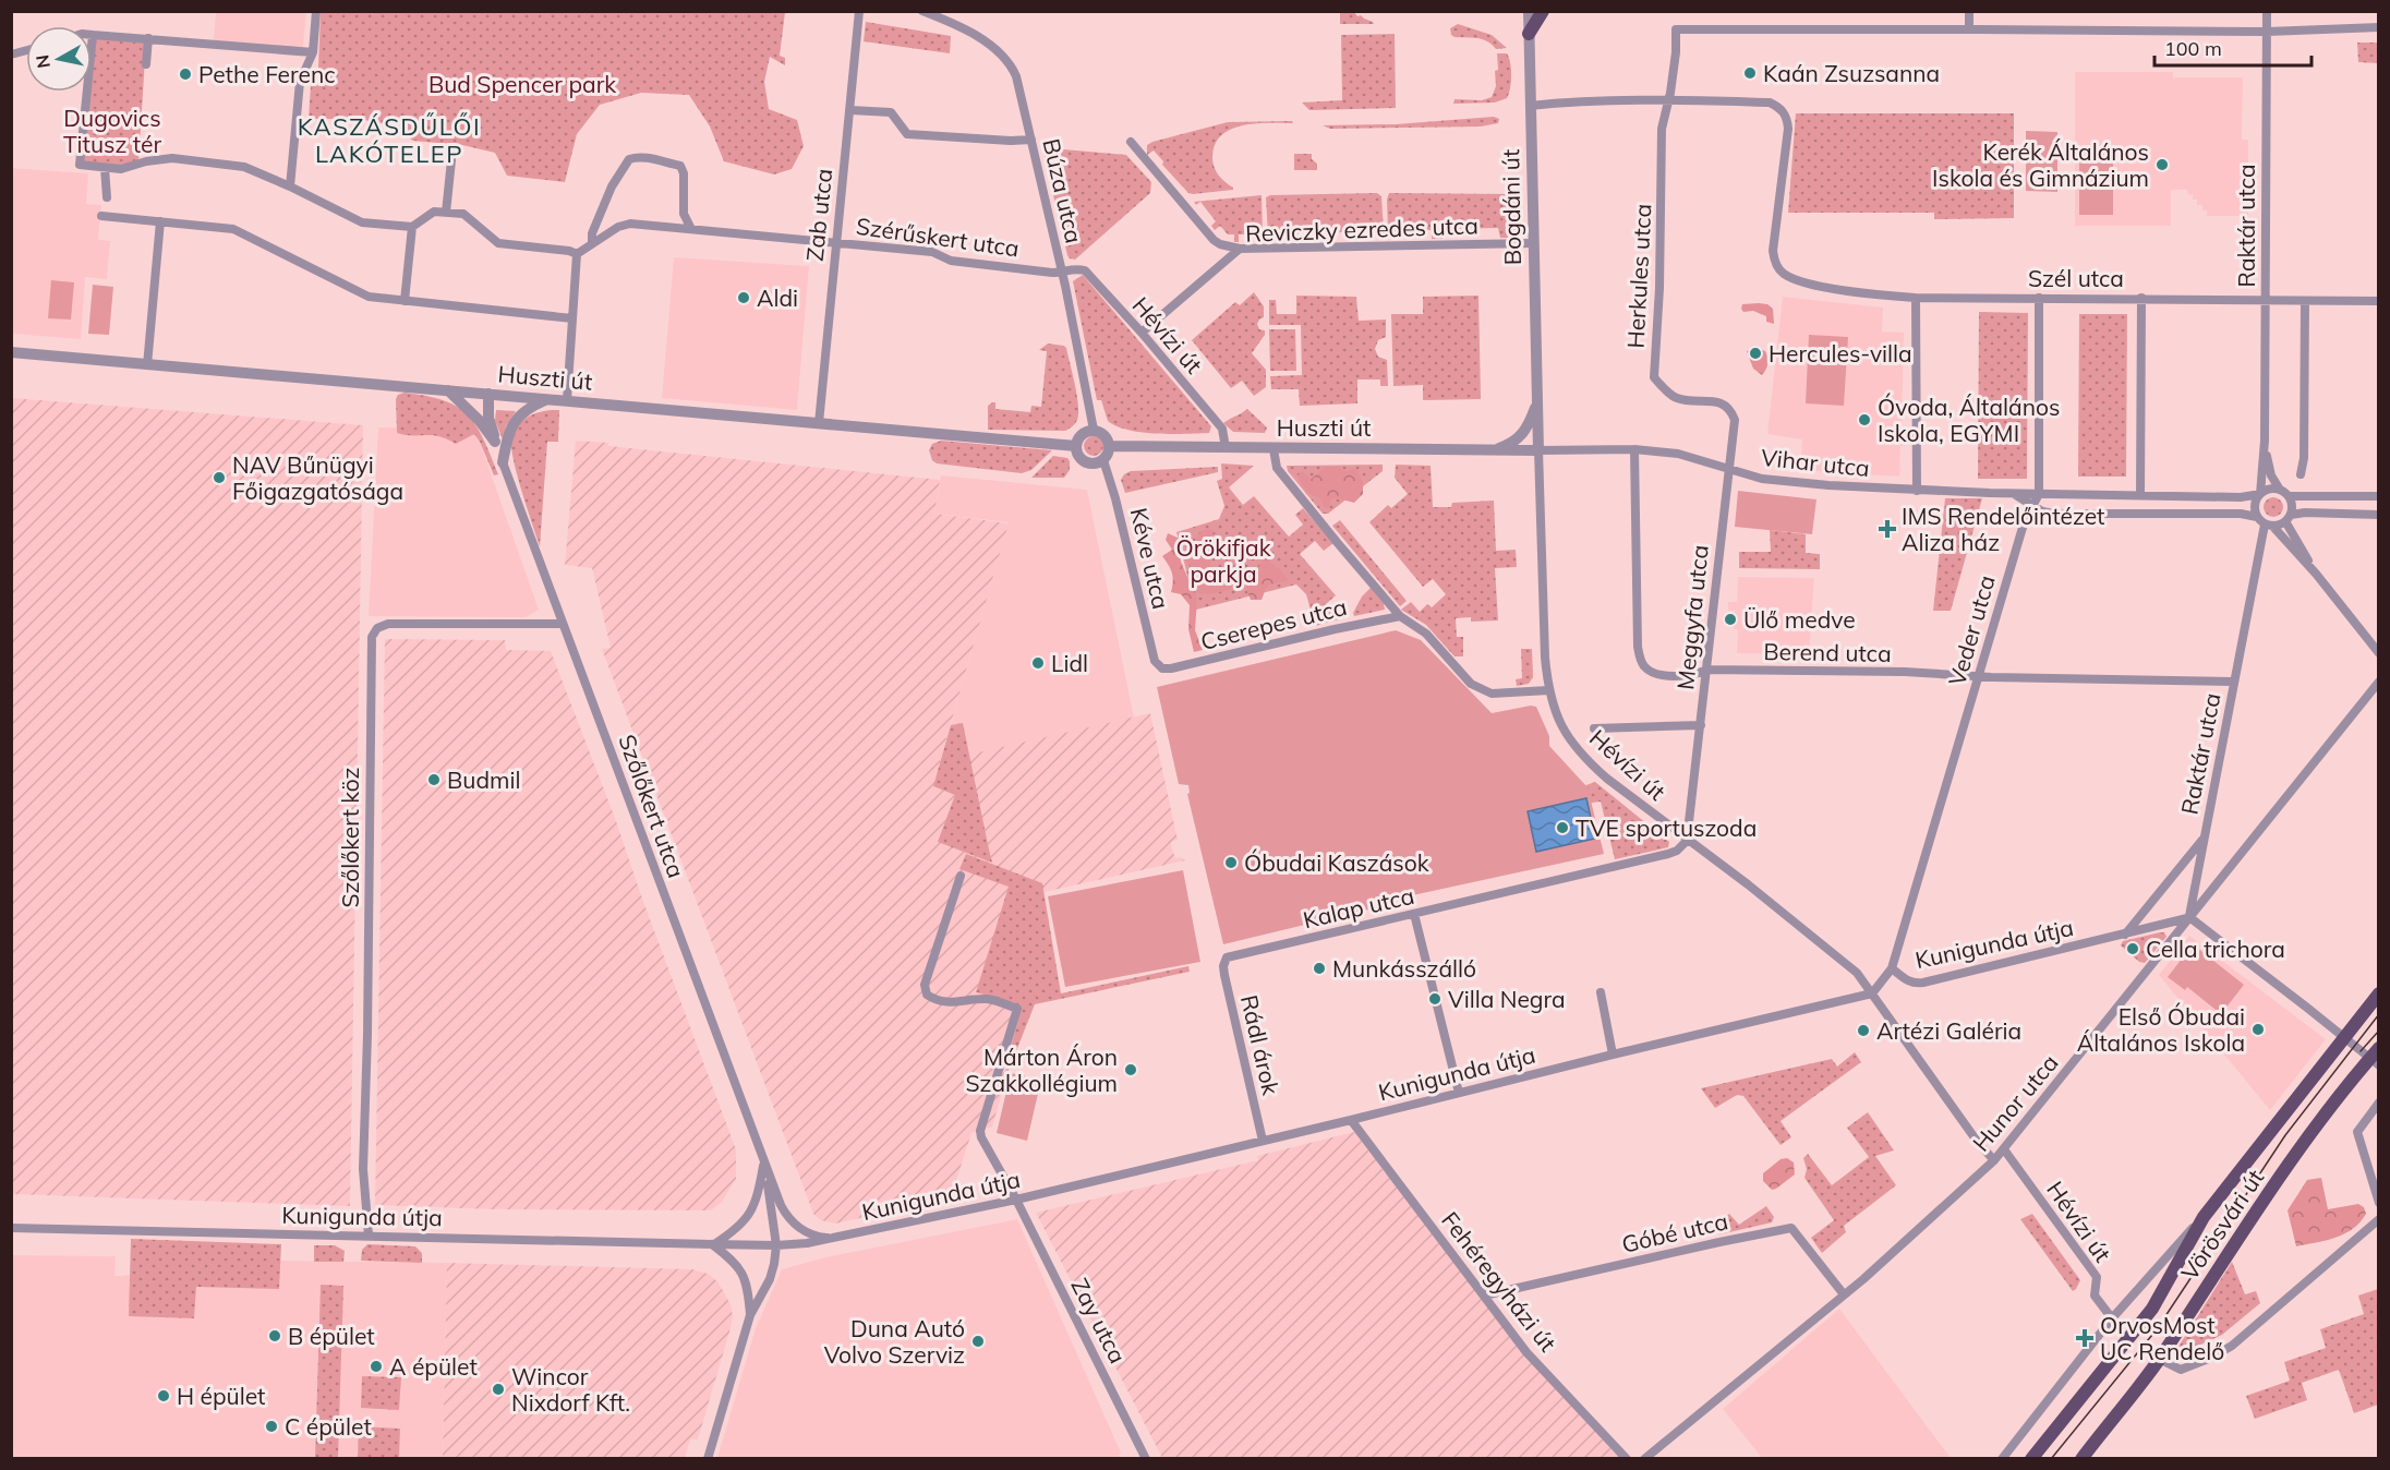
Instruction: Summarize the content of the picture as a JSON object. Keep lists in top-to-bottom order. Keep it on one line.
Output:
{"streets":{"main road":["Vörösvári út"],"street":["Búza utca","Bogdáni út","Zab utca","Raktár utca","Reviczky ezredes utca","Szérűskert utca","Herkules utca","Szél utca","Hévízi út","Huszti út","Vihar utca","Kéve utca","Meggyfa utca","Cserepes utca","Veder utca","Berend utca","Szőlőkert utca","Szőlőkert köz","Kalap utca","Kunigunda útja","Rádl árok","Hunor utca","Góbé utca","Fehéregyházi út","Zay utca"]},"crossings":[["Búza utca","Szérűskert utca"],["Búza utca","Hévízi út"],["Búza utca","Huszti út"],["Búza utca","Kéve utca"],["Bogdáni út","Reviczky ezredes utca"],["Bogdáni út","Hévízi út"],["Bogdáni út","Huszti út"],["Bogdáni út","Vihar utca"],["Zab utca","Szérűskert utca"],["Zab utca","Huszti út"],["Raktár utca","Szél utca"],["Raktár utca","Vihar utca"],["Raktár utca","Berend utca"],["Raktár utca","Kunigunda útja"],["Raktár utca","Hunor utca"],["Reviczky ezredes utca","Hévízi út"],["Szérűskert utca","Hévízi út"],["Herkules utca","Szél utca"],["Herkules utca","Meggyfa utca"],["Hévízi út","Huszti út"],["Hévízi út","Meggyfa utca"],["Hévízi út","Kalap utca"],["Hévízi út","Kunigunda útja"],["Hévízi út","Hunor utca"],["Hévízi út","Vörösvári út"],["Huszti út","Vihar utca"],["Huszti út","Kéve utca"],["Vihar utca","Meggyfa utca"],["Vihar utca","Veder utca"],["Vihar utca","Berend utca"],["Kéve utca","Cserepes utca"],["Meggyfa utca","Berend utca"],["Meggyfa utca","Kalap utca"],["Veder utca","Berend utca"],["Veder utca","Kunigunda útja"],["Szőlőkert utca","Szőlőkert köz"],["Szőlőkert utca","Kunigunda útja"],["Szőlőkert köz","Kunigunda útja"],["Kalap utca","Rádl árok"],["Kunigunda útja","Rádl árok"],["Kunigunda útja","Hunor utca"],["Kunigunda útja","Fehéregyházi út"],["Kunigunda útja","Zay utca"],["Hunor utca","Góbé utca"],["Góbé utca","Fehéregyházi út"]],"districts":["KASZÁSDŰLŐI LAKÓTELEP"],"parks":["Bud Spencer park","Dugovics Titusz tér","Örökifjak parkja"],"places":{"other":["Kaán Zsuzsanna","Pethe Ferenc","Kerék Általános Iskola és Gimnázium","Aldi","Hercules-villa","Óvoda, Általános Iskola, EGYMI","NAV Bűnügyi Főigazgatósága","Ülő medve","Lidl","Budmil","TVE sportuszoda","Óbudai Kaszások","Cella trichora","Munkásszálló","Villa Negra","Első Óbudai Általános Iskola","Artézi Galéria","Márton Áron Szakkollégium","B épület","Duna Autó Volvo Szerviz","A épület","Wincor Nixdorf Kft.","H épület","C épület"],"health":["IMS Rendelőintézet Aliza ház","OrvosMost UC Rendelő"]},"scale_bar":"100 m","north":"left"}
